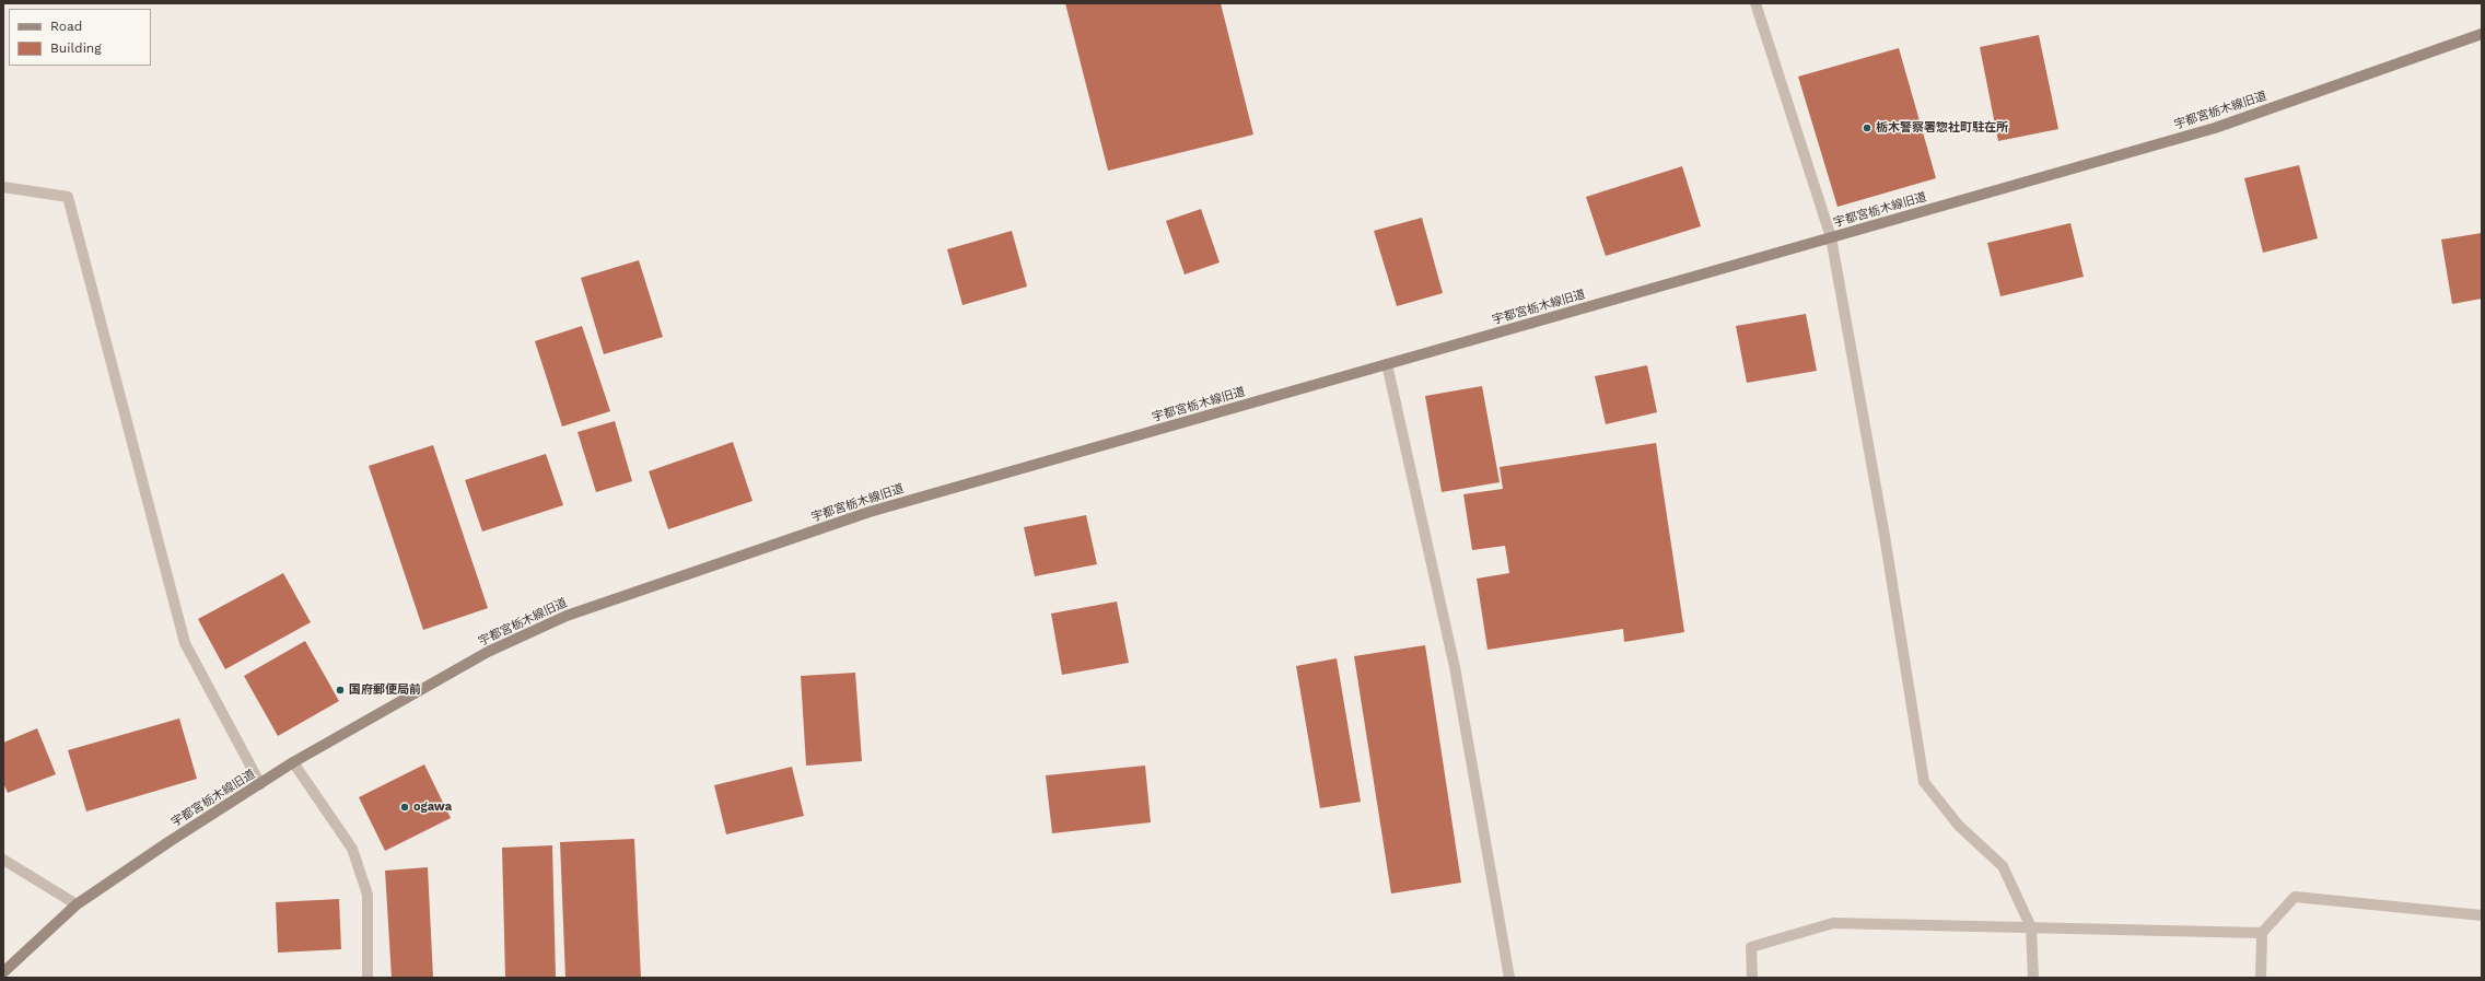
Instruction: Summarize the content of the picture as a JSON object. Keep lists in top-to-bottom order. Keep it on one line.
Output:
{"streets":{"street":["宇都宮栃木線旧道"]},"places":["栃木警察署惣社町駐在所","国府郵便局前","ogawa"],"legend":["Road","Building"]}
